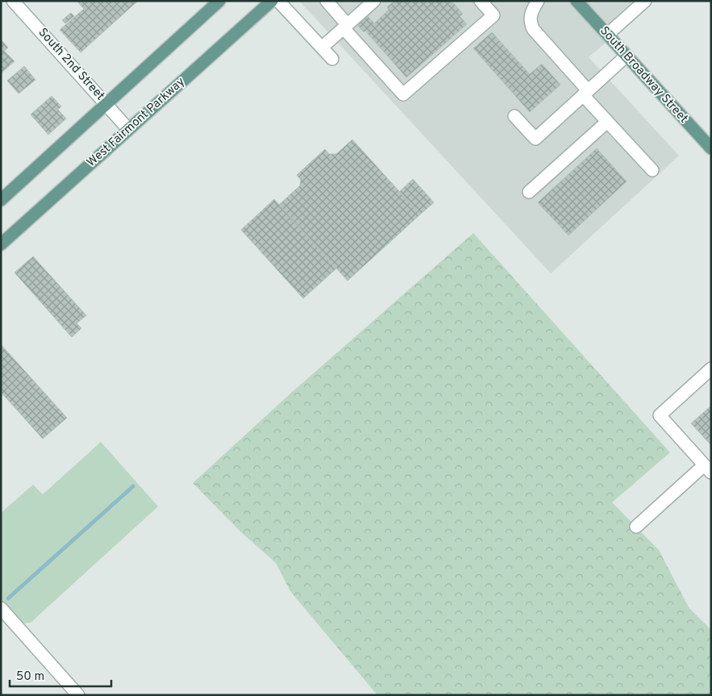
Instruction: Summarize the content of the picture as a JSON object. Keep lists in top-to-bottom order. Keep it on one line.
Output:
{"streets":{"main road":["South Broadway Street","West Fairmont Parkway"],"street":["South 2nd Street"]},"crossings":[["South 2nd Street","West Fairmont Parkway"]],"scale_bar":"50 m"}
